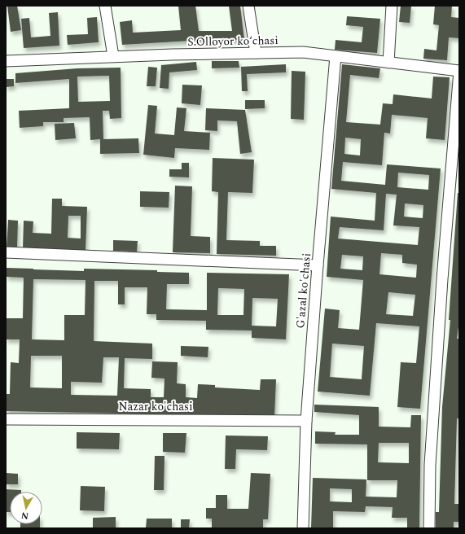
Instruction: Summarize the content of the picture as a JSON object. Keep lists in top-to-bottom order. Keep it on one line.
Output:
{"streets":{"street":["S.Olloyor koʻchasi","G'azal ko'chasi","Nazar ko'chasi"]},"crossings":[["S.Olloyor koʻchasi","G'azal ko'chasi"],["G'azal ko'chasi","Nazar ko'chasi"]],"north":"bottom"}
